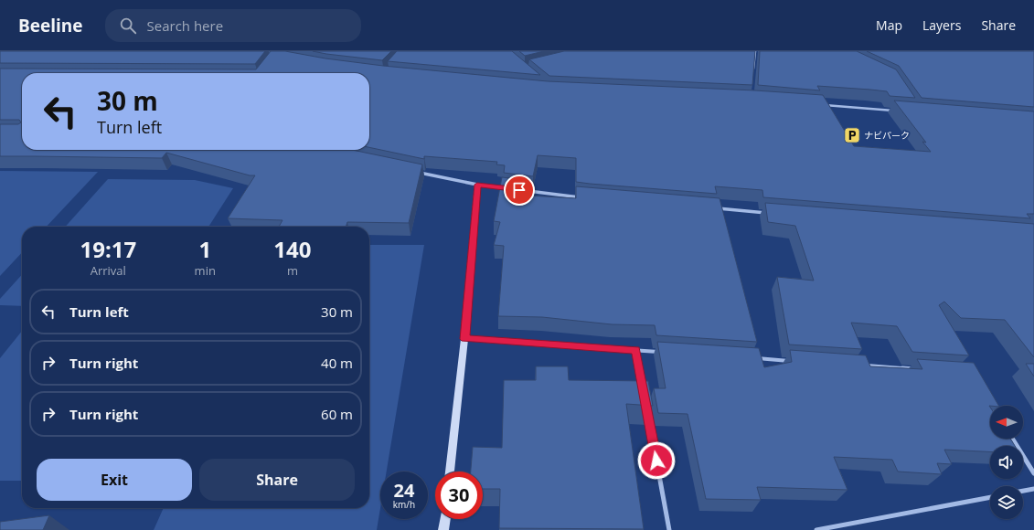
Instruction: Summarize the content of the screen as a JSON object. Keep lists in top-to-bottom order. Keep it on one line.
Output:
{"places":{"parking":["ナビパーク"]},"north":"left","page":{"header":"Beeline","search":"Search here","nav":["Map","Layers","Share"],"turn":["30 m","Turn left"],"eta":["19:17","Arrival","1","min","140","m"],"list":[{"name":"Turn left","value":"30 m"},{"name":"Turn right","value":"40 m"},{"name":"Turn right","value":"60 m"}],"buttons":["Exit","Share"],"speed":"24 km/h","limit":"30"}}
